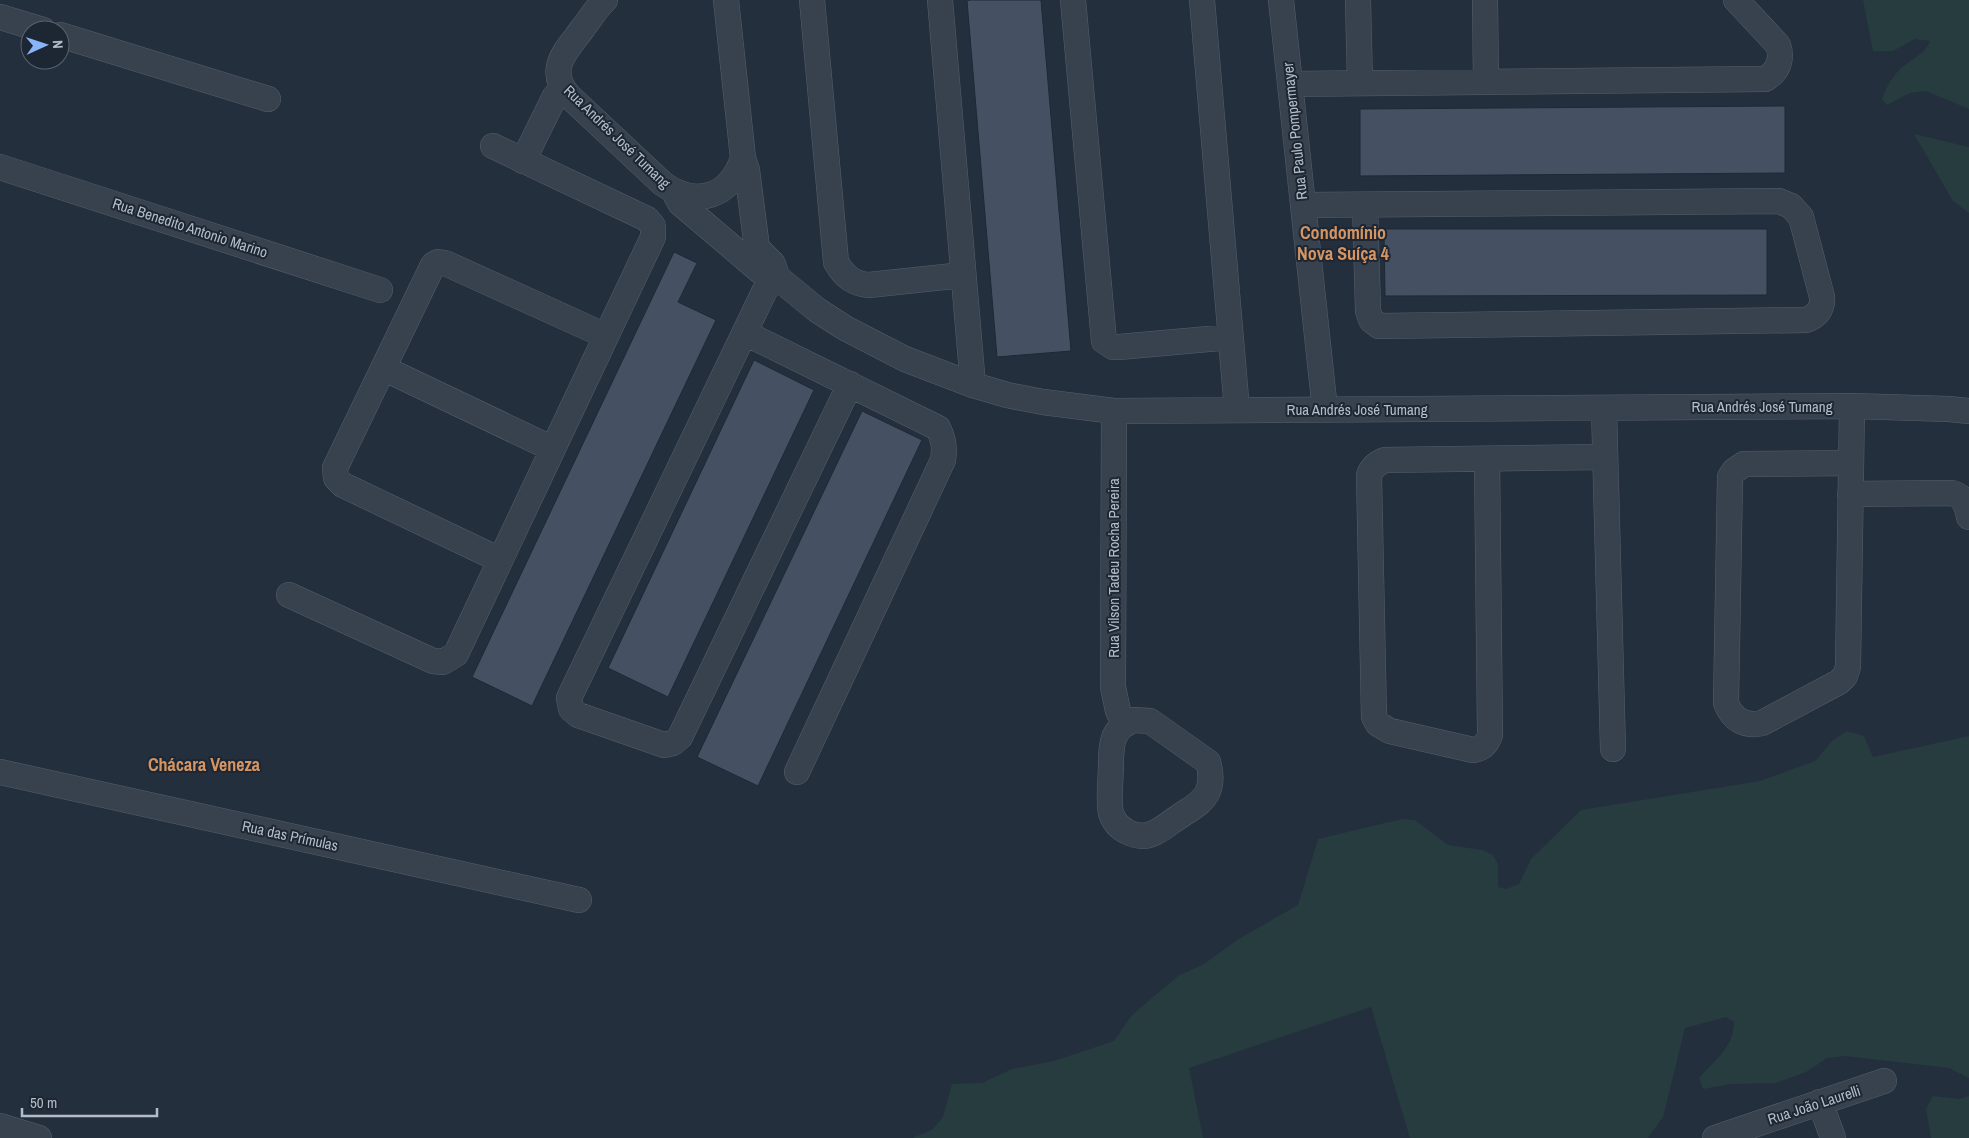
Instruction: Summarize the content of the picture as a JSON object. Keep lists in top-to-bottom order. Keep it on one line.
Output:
{"streets":{"street":["Rua Paulo Pompermayer","Rua Andrés José Tumang","Rua Benedito Antonio Marino","Rua Vilson Tadeu Rocha Pereira","Rua das Prímulas","Rua João Laurelli"]},"crossings":[["Rua Paulo Pompermayer","Rua Andrés José Tumang"],["Rua Andrés José Tumang","Rua Vilson Tadeu Rocha Pereira"]],"districts":["Condomínio Nova Suíça 4","Chácara Veneza"],"scale_bar":"50 m","north":"right"}
